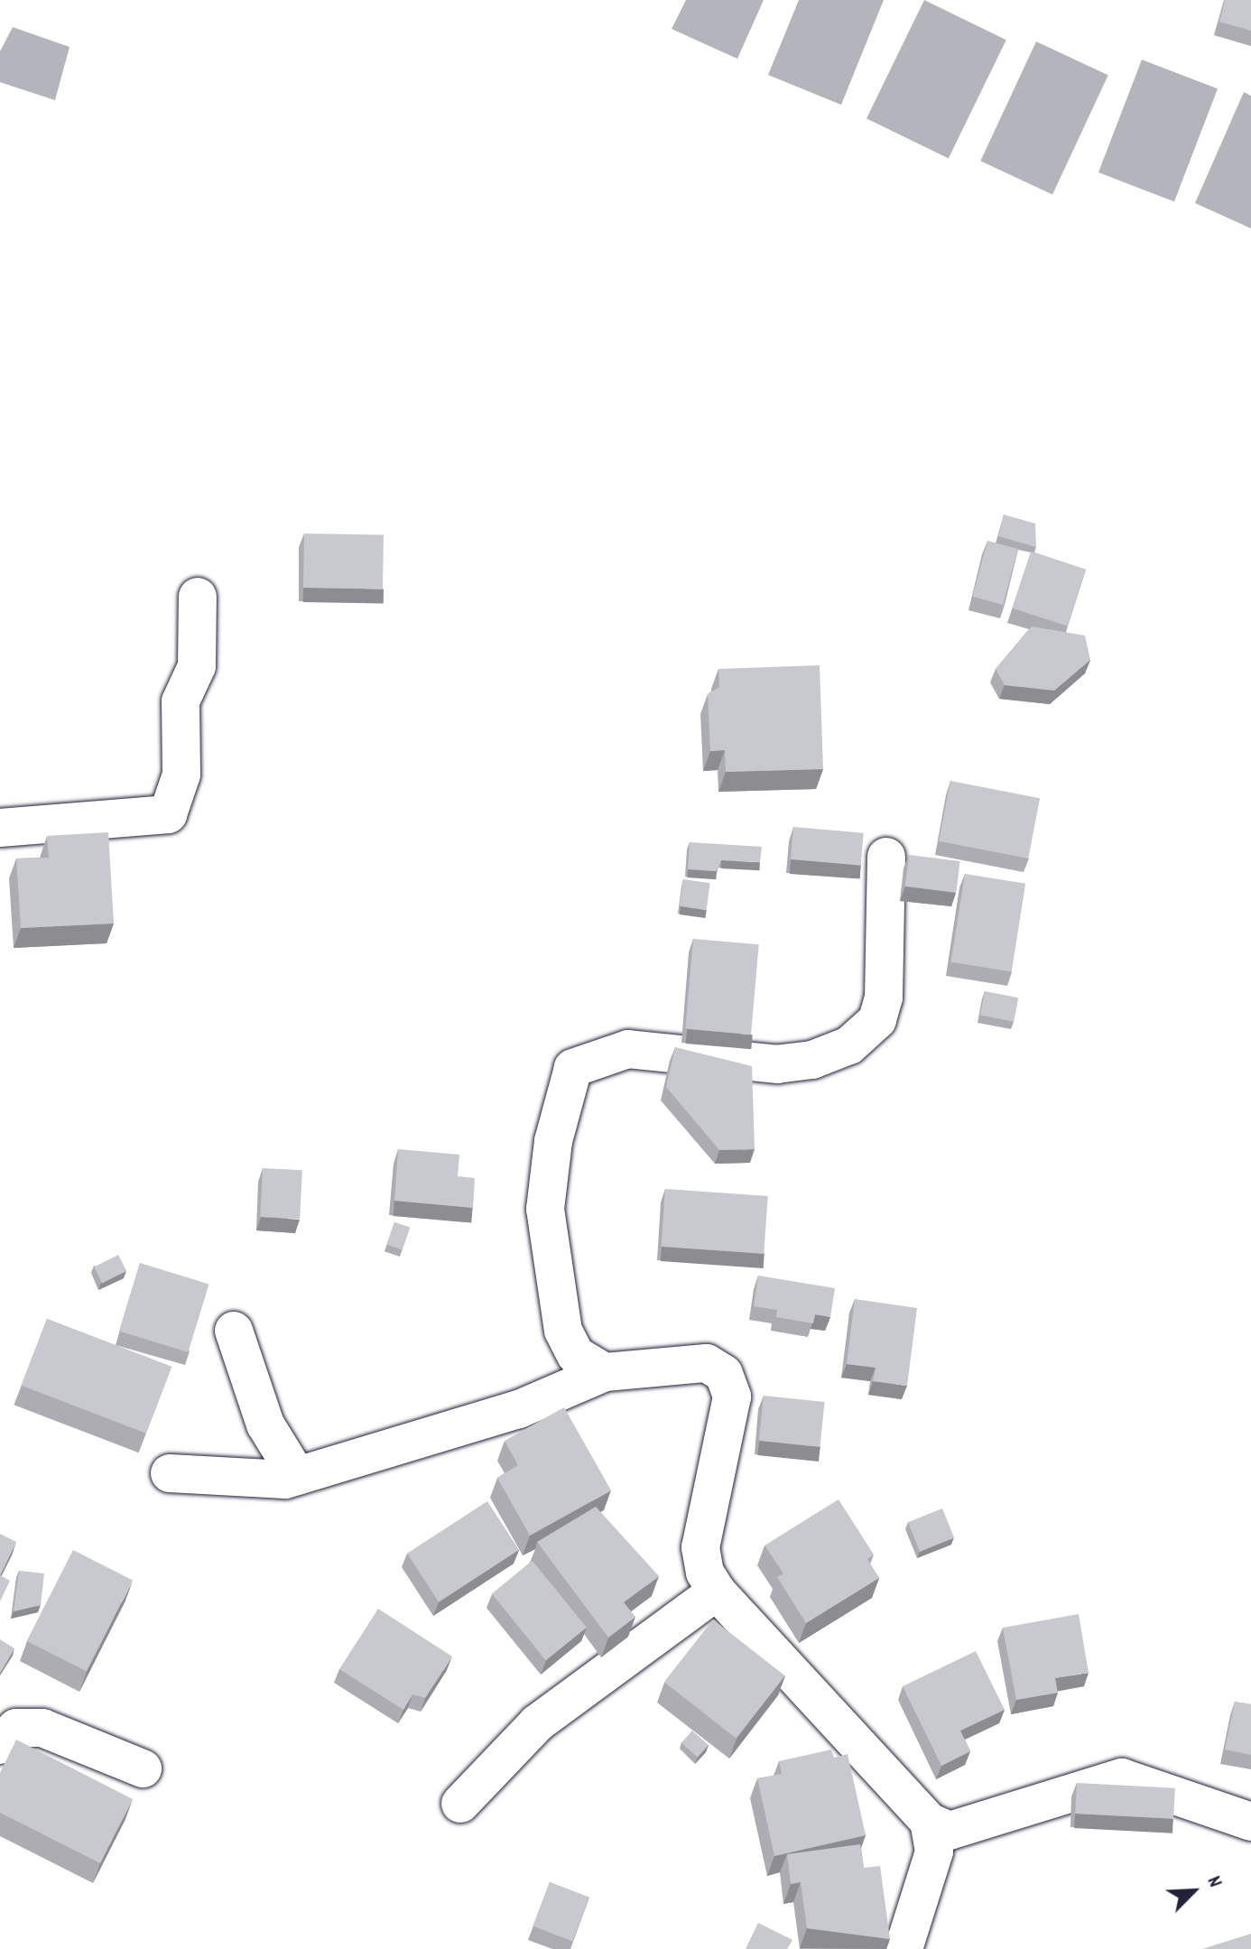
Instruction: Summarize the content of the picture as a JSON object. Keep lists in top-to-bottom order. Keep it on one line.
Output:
{"north":"top right"}
